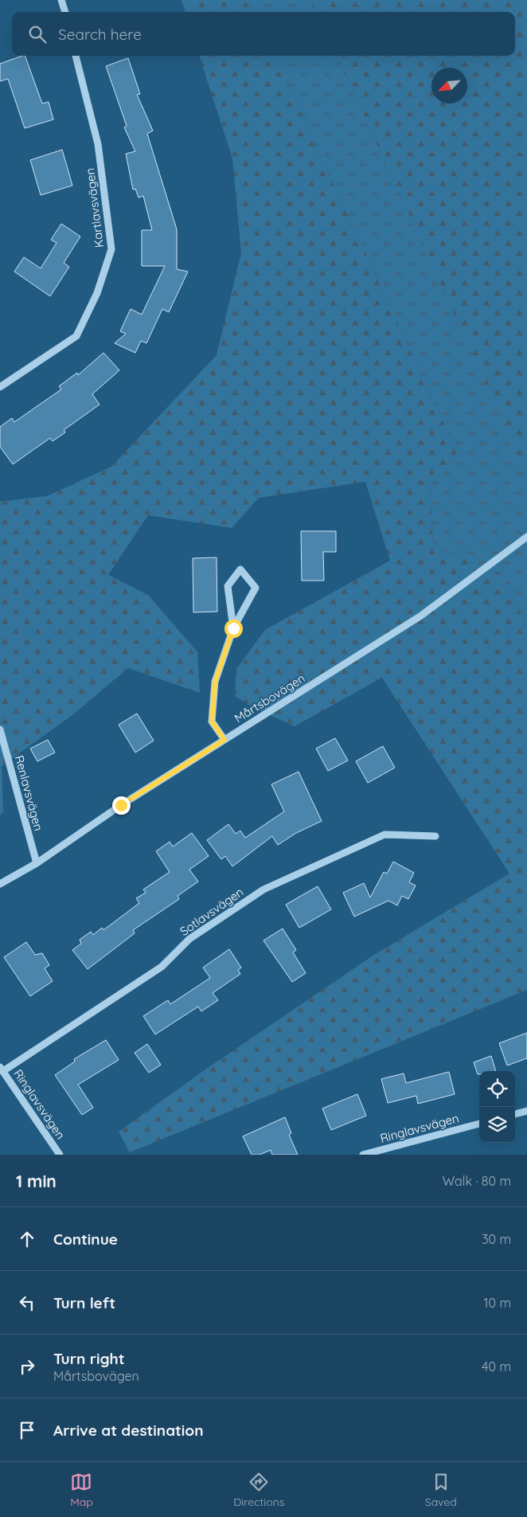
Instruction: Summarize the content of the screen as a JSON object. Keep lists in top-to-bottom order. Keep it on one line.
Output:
{"streets":{"street":["Kartlavsvägen","Mårtsbovägen","Renlavsvägen","Sotlavsvägen","Ringlavsvägen"]},"crossings":[["Mårtsbovägen","Renlavsvägen"],["Sotlavsvägen","Ringlavsvägen"]],"north":"bottom left","page":{"search":"Search here","heading":["1 min","Walk · 80 m"],"list":[["Continue","30 m"],["Turn left","10 m"],["Turn right","Mårtsbovägen","40 m"],"Arrive at destination"],"nav":["Map","Directions","Saved"]}}
